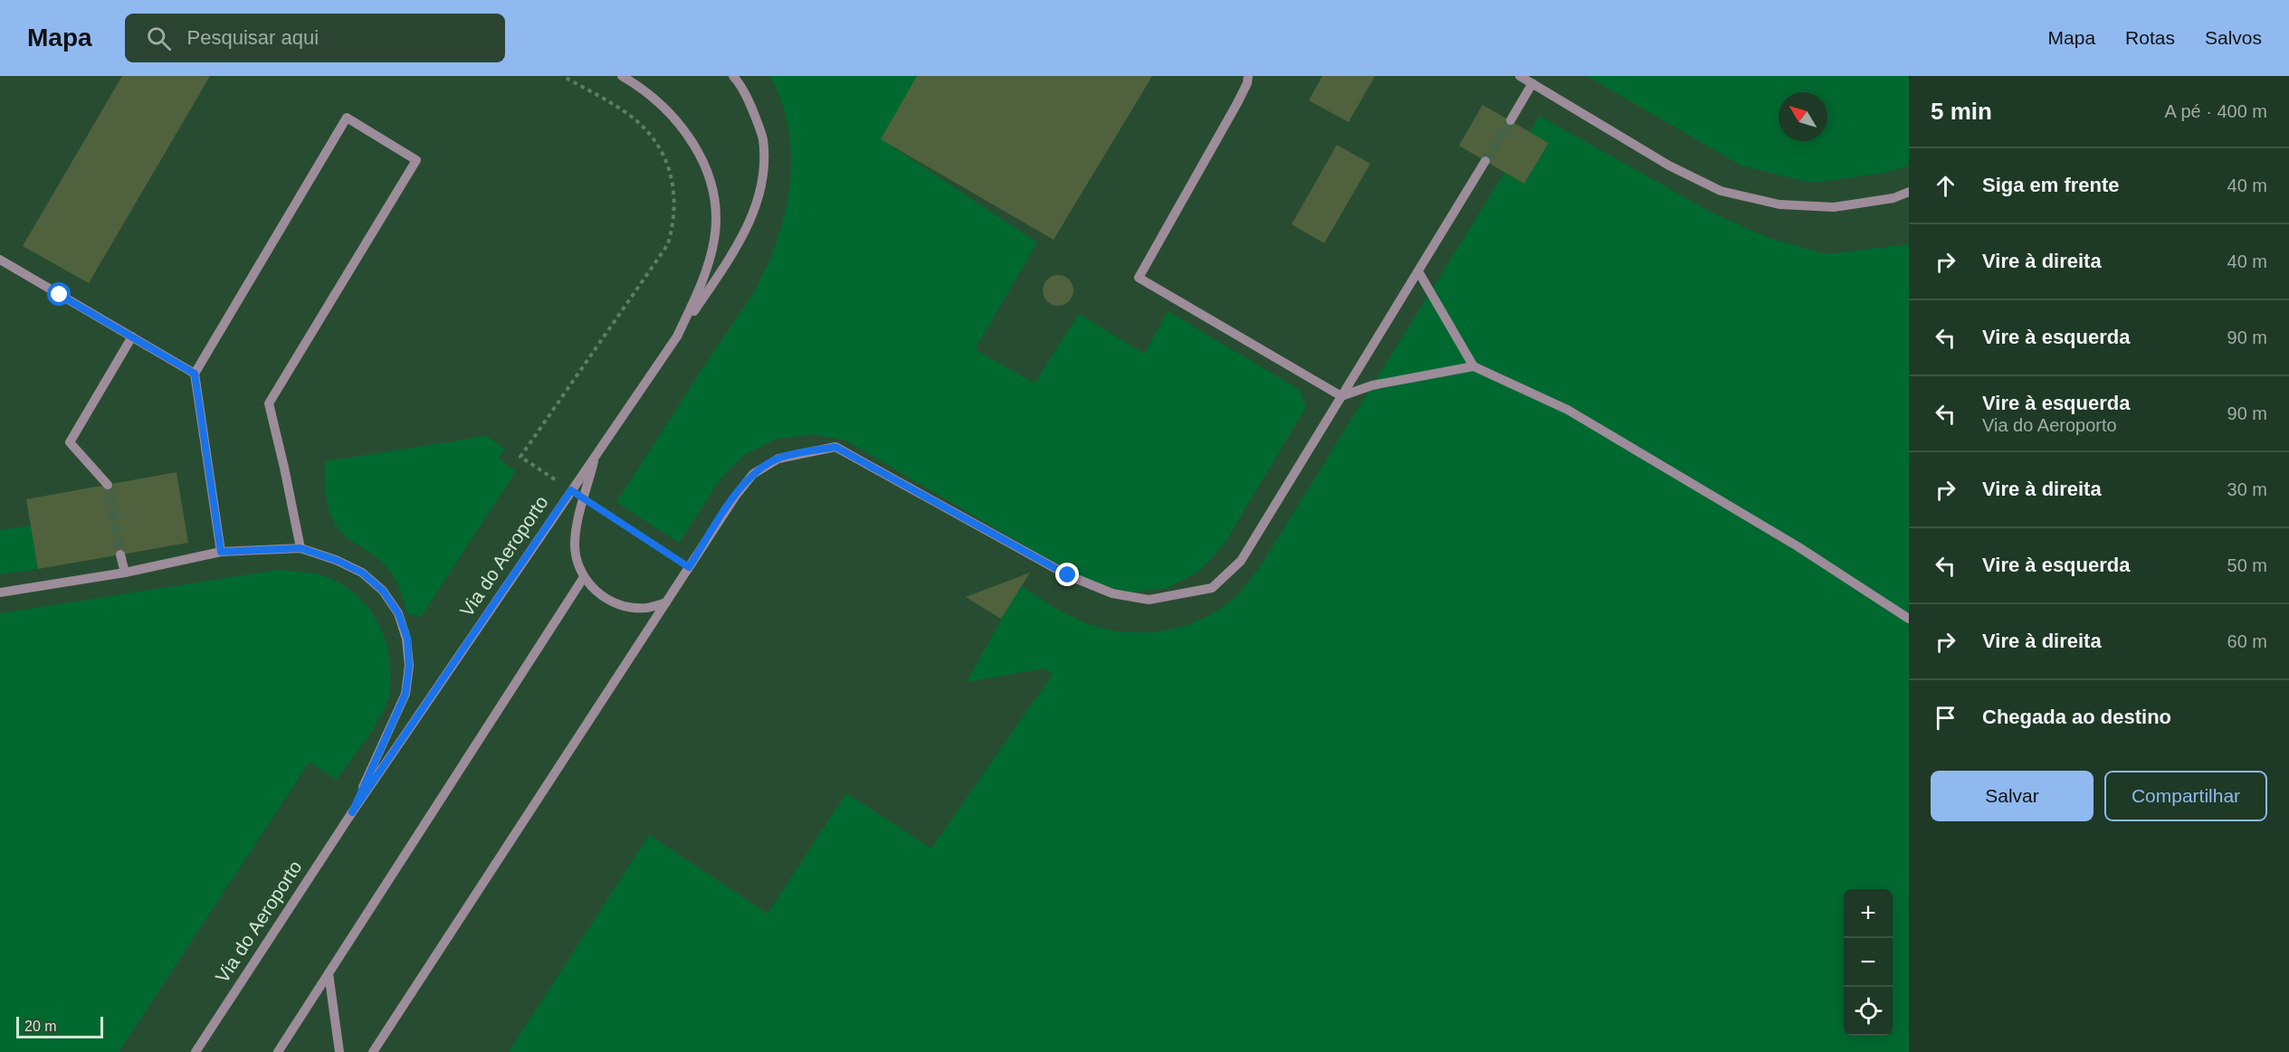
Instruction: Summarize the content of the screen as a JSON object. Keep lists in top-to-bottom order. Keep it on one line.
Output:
{"streets":{"street":["Via do Aeroporto"]},"scale_bar":"20 m","north":"top left","page":{"header":"Mapa","search":"Pesquisar aqui","nav":["Mapa","Rotas","Salvos"],"heading":["5 min","A pé · 400 m"],"list":[["Siga em frente","40 m"],["Vire à direita","40 m"],["Vire à esquerda","90 m"],["Vire à esquerda","Via do Aeroporto","90 m"],["Vire à direita","30 m"],["Vire à esquerda","50 m"],["Vire à direita","60 m"],"Chegada ao destino"],"buttons":["Salvar","Compartilhar"],"map_buttons":["+","−"],"scale":"20 m"}}
